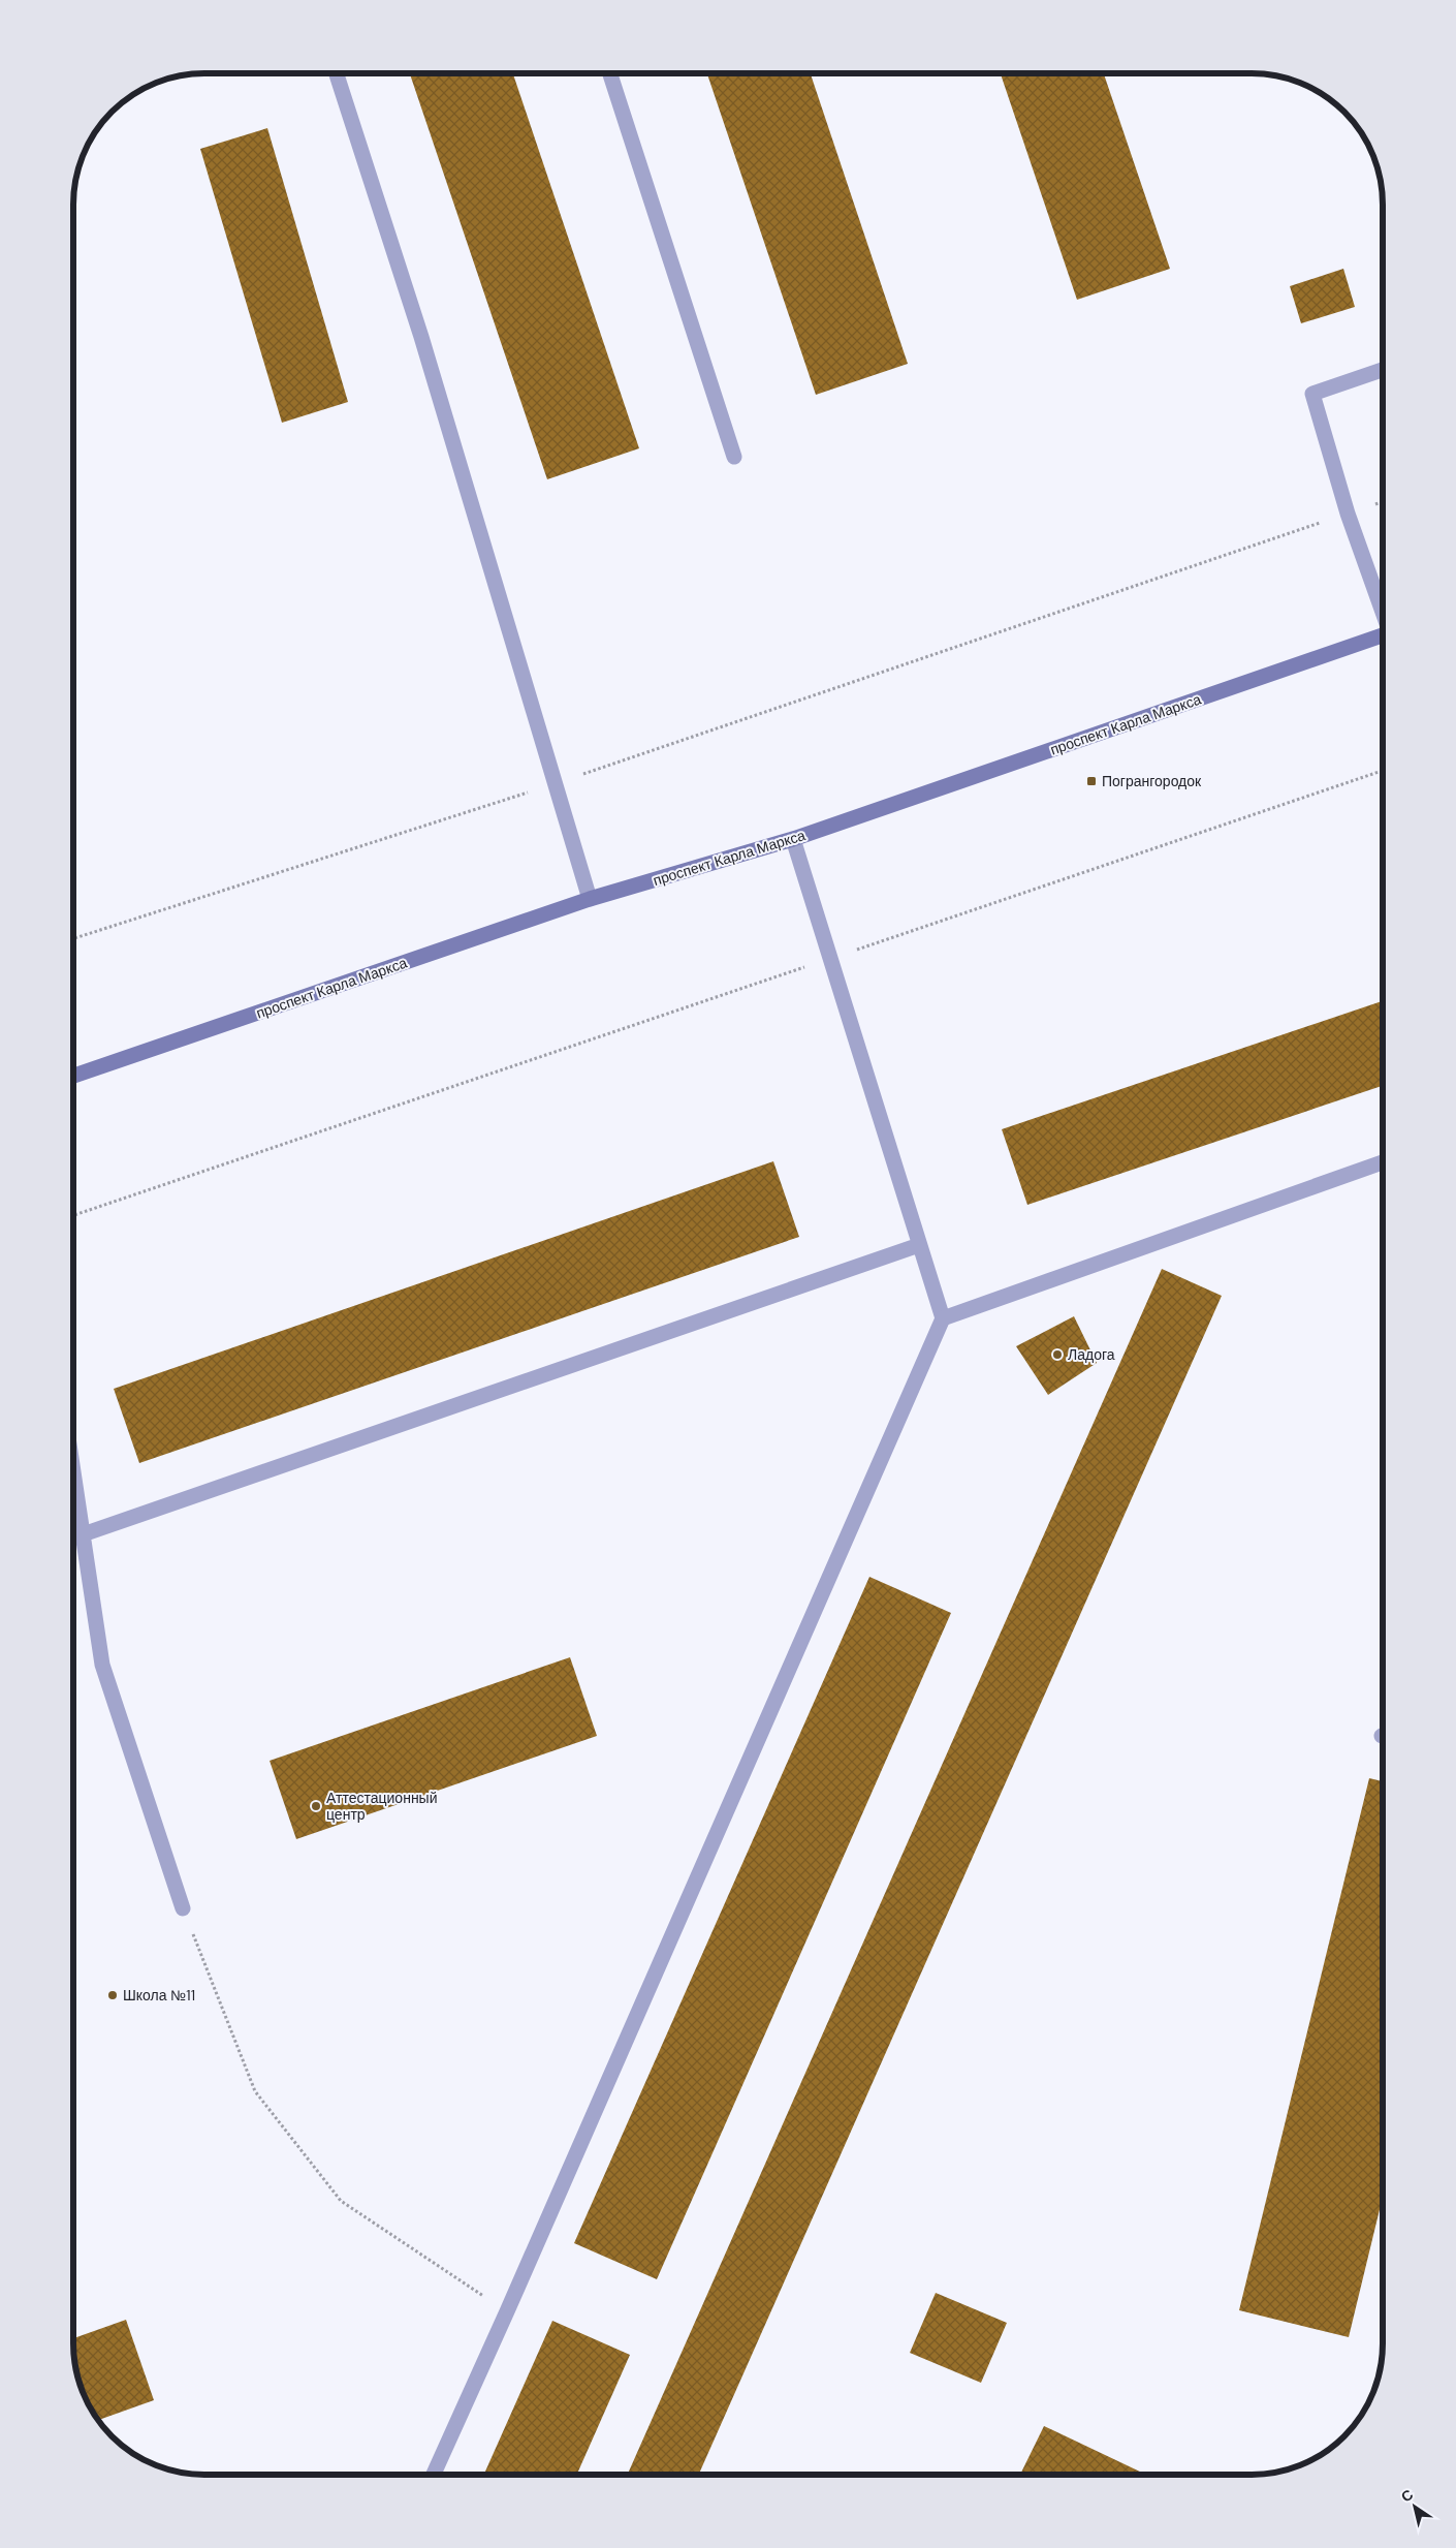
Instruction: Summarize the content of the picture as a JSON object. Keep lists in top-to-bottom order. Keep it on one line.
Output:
{"streets":{"main road":["проспект Карла Маркса"]},"places":{"transit":["Погрангородок"],"other":["Ладога","Аттестационный центр","Школа №11"]},"north":"top left"}
